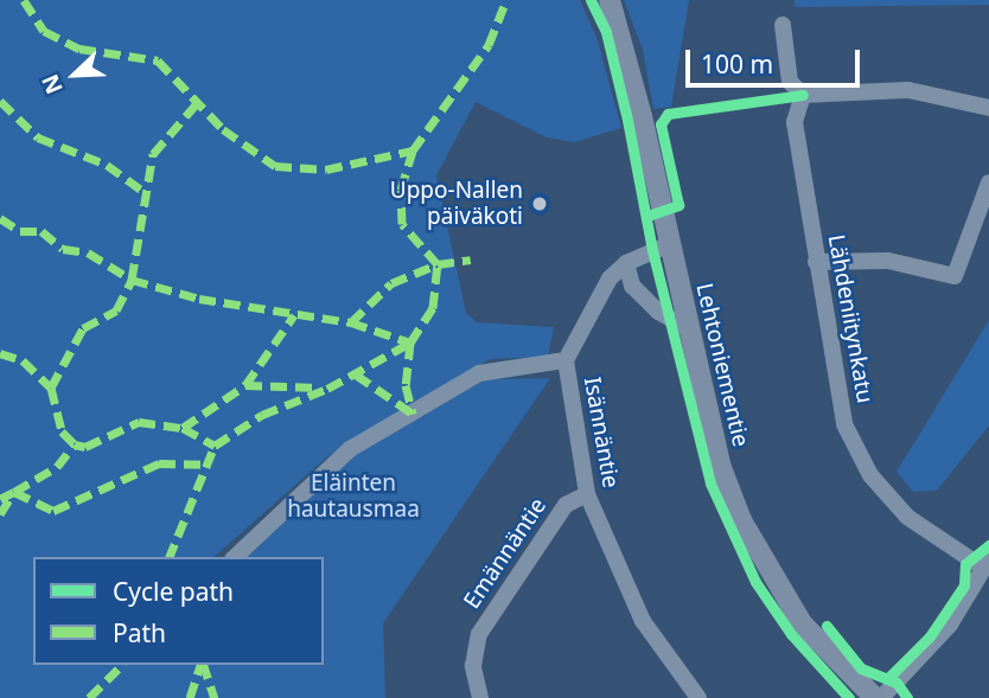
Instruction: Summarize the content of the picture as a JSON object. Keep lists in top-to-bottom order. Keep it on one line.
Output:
{"streets":{"main road":["Lehtoniementie"],"street":["Lähdeniitynkatu","Isännäntie","Emännäntie"]},"crossings":[["Lehtoniementie","Isännäntie"],["Isännäntie","Emännäntie"]],"parks":["Eläinten hautausmaa"],"places":["Uppo-Nallen päiväkoti"],"legend":["Cycle path","Path"],"scale_bar":"100 m","north":"bottom left"}
